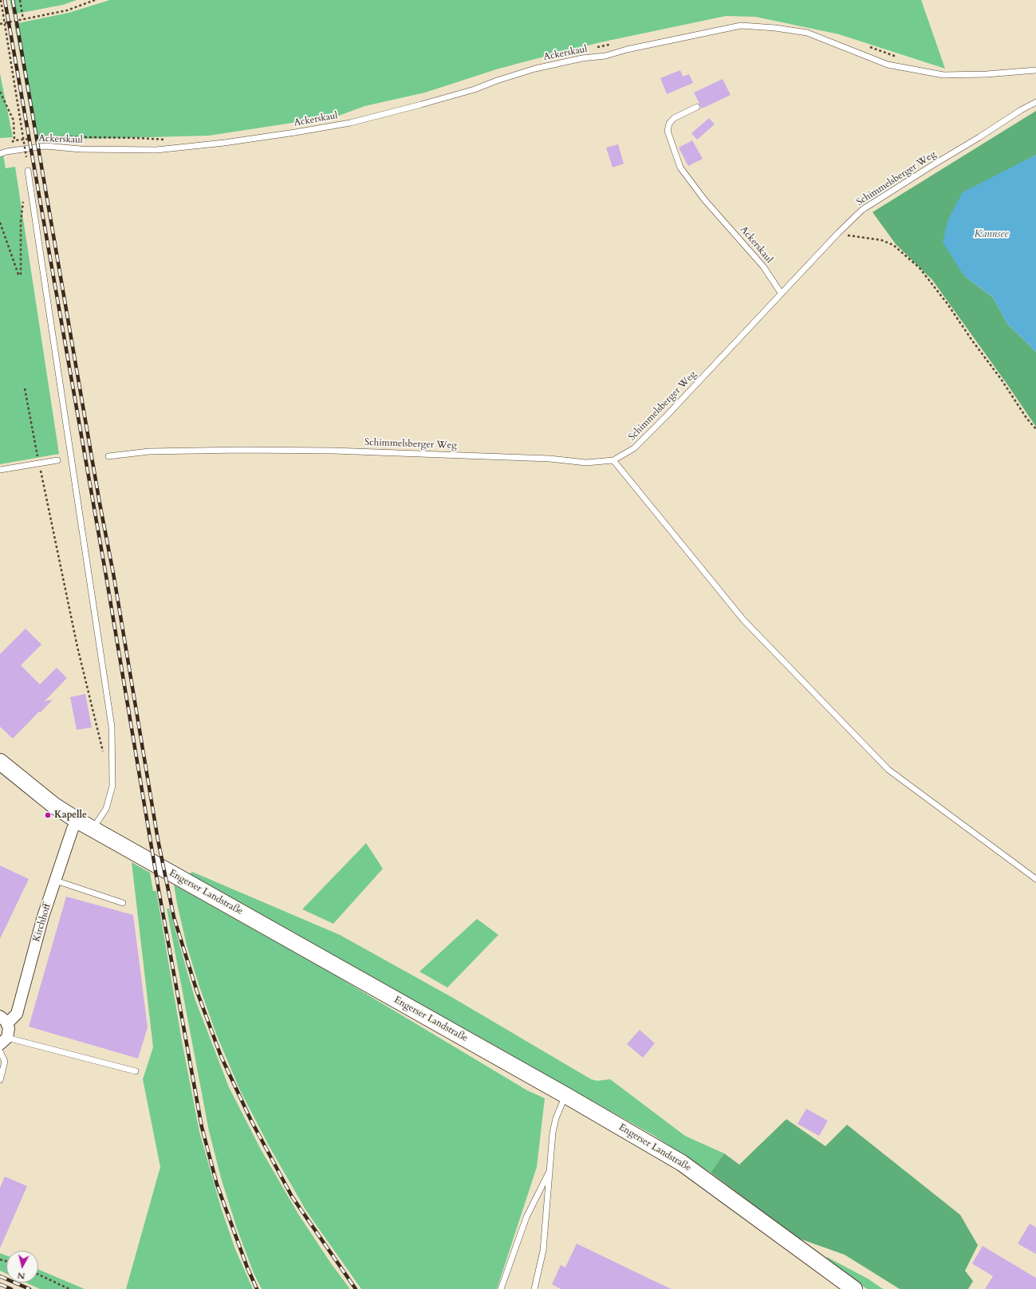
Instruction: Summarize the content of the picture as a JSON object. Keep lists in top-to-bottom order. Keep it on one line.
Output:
{"streets":{"main road":["Engerser Landstraße"],"street":["Kirchhoff"],"lane":["Ackerskaul","Schimmelsberger Weg"]},"crossings":[["Ackerskaul","Schimmelsberger Weg"],["Engerser Landstraße","Kirchhoff"]],"water":["Kannsee"],"places":["Kapelle"],"north":"bottom"}
